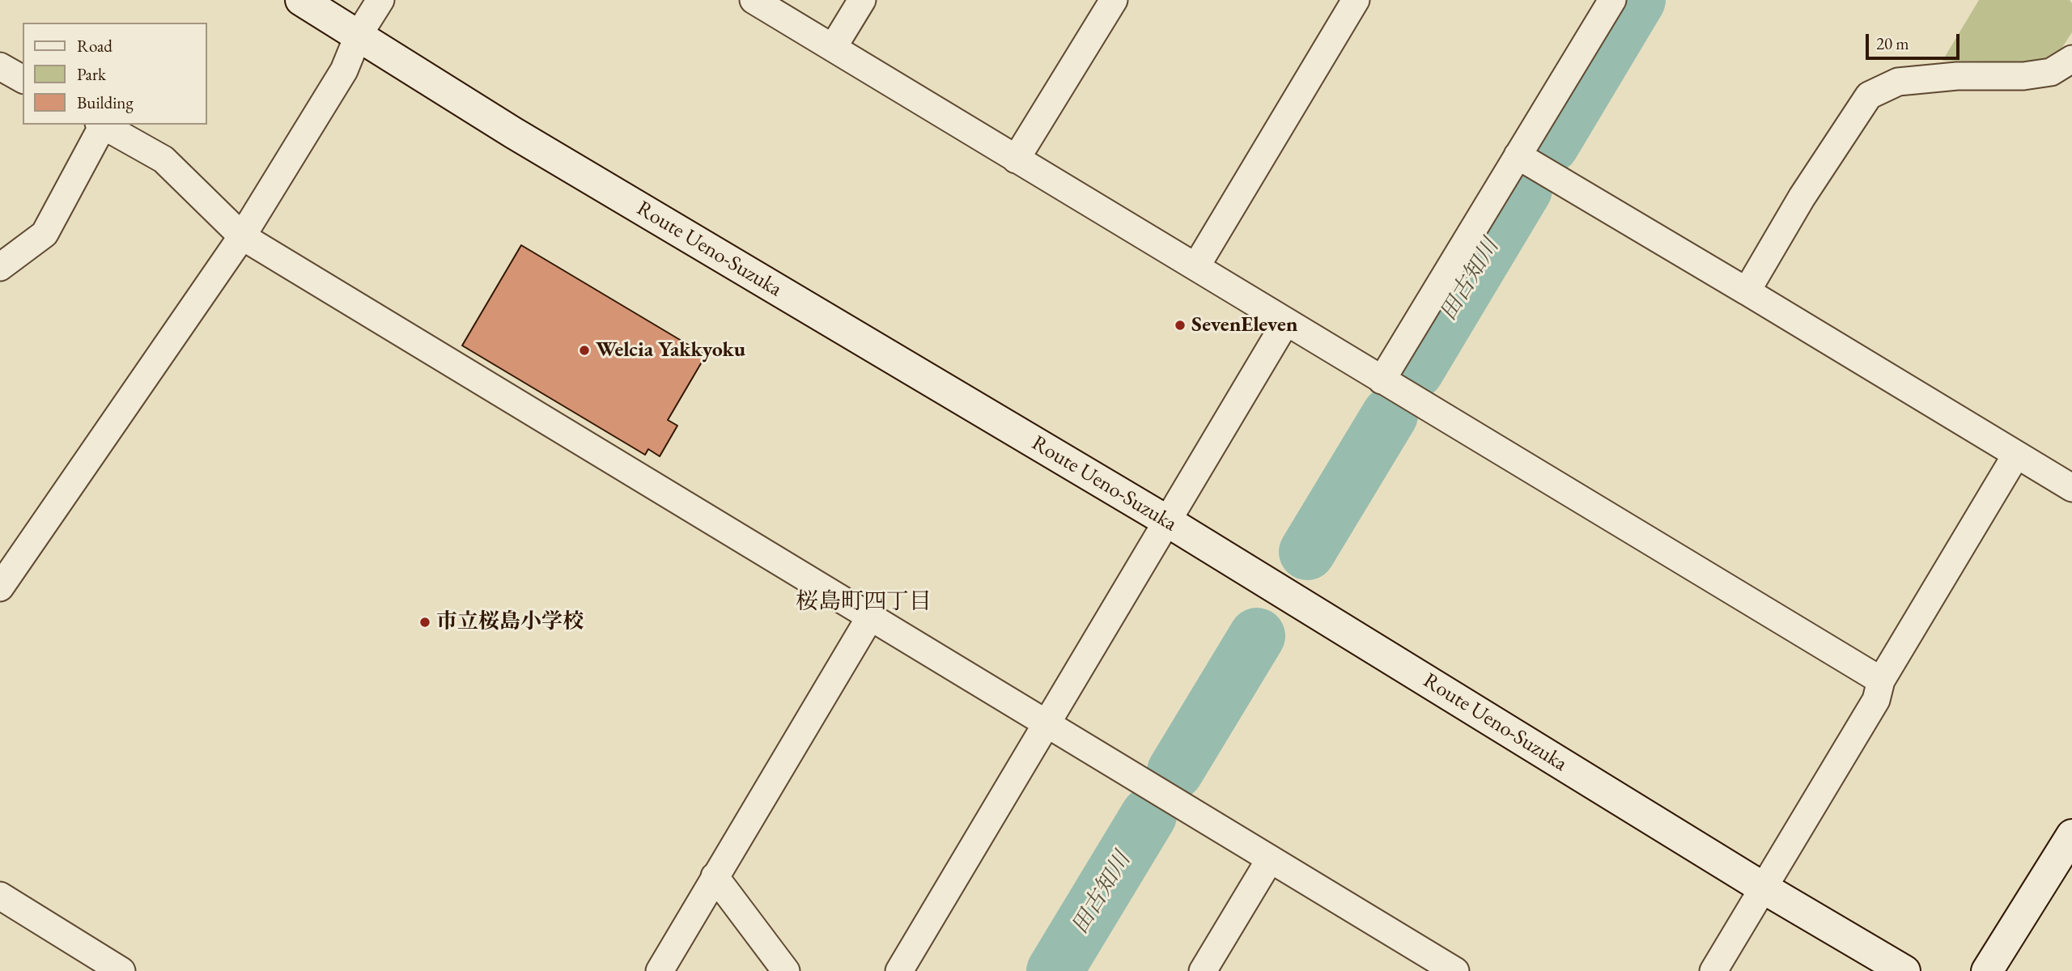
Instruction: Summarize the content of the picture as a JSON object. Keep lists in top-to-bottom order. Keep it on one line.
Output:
{"streets":{"main road":["Route Ueno-Suzuka"]},"districts":["桜島町四丁目"],"water":["田古知川"],"places":["SevenEleven","Welcia Yakkyoku","市立桜島小学校"],"legend":["Road","Park","Building"],"scale_bar":"20 m"}
